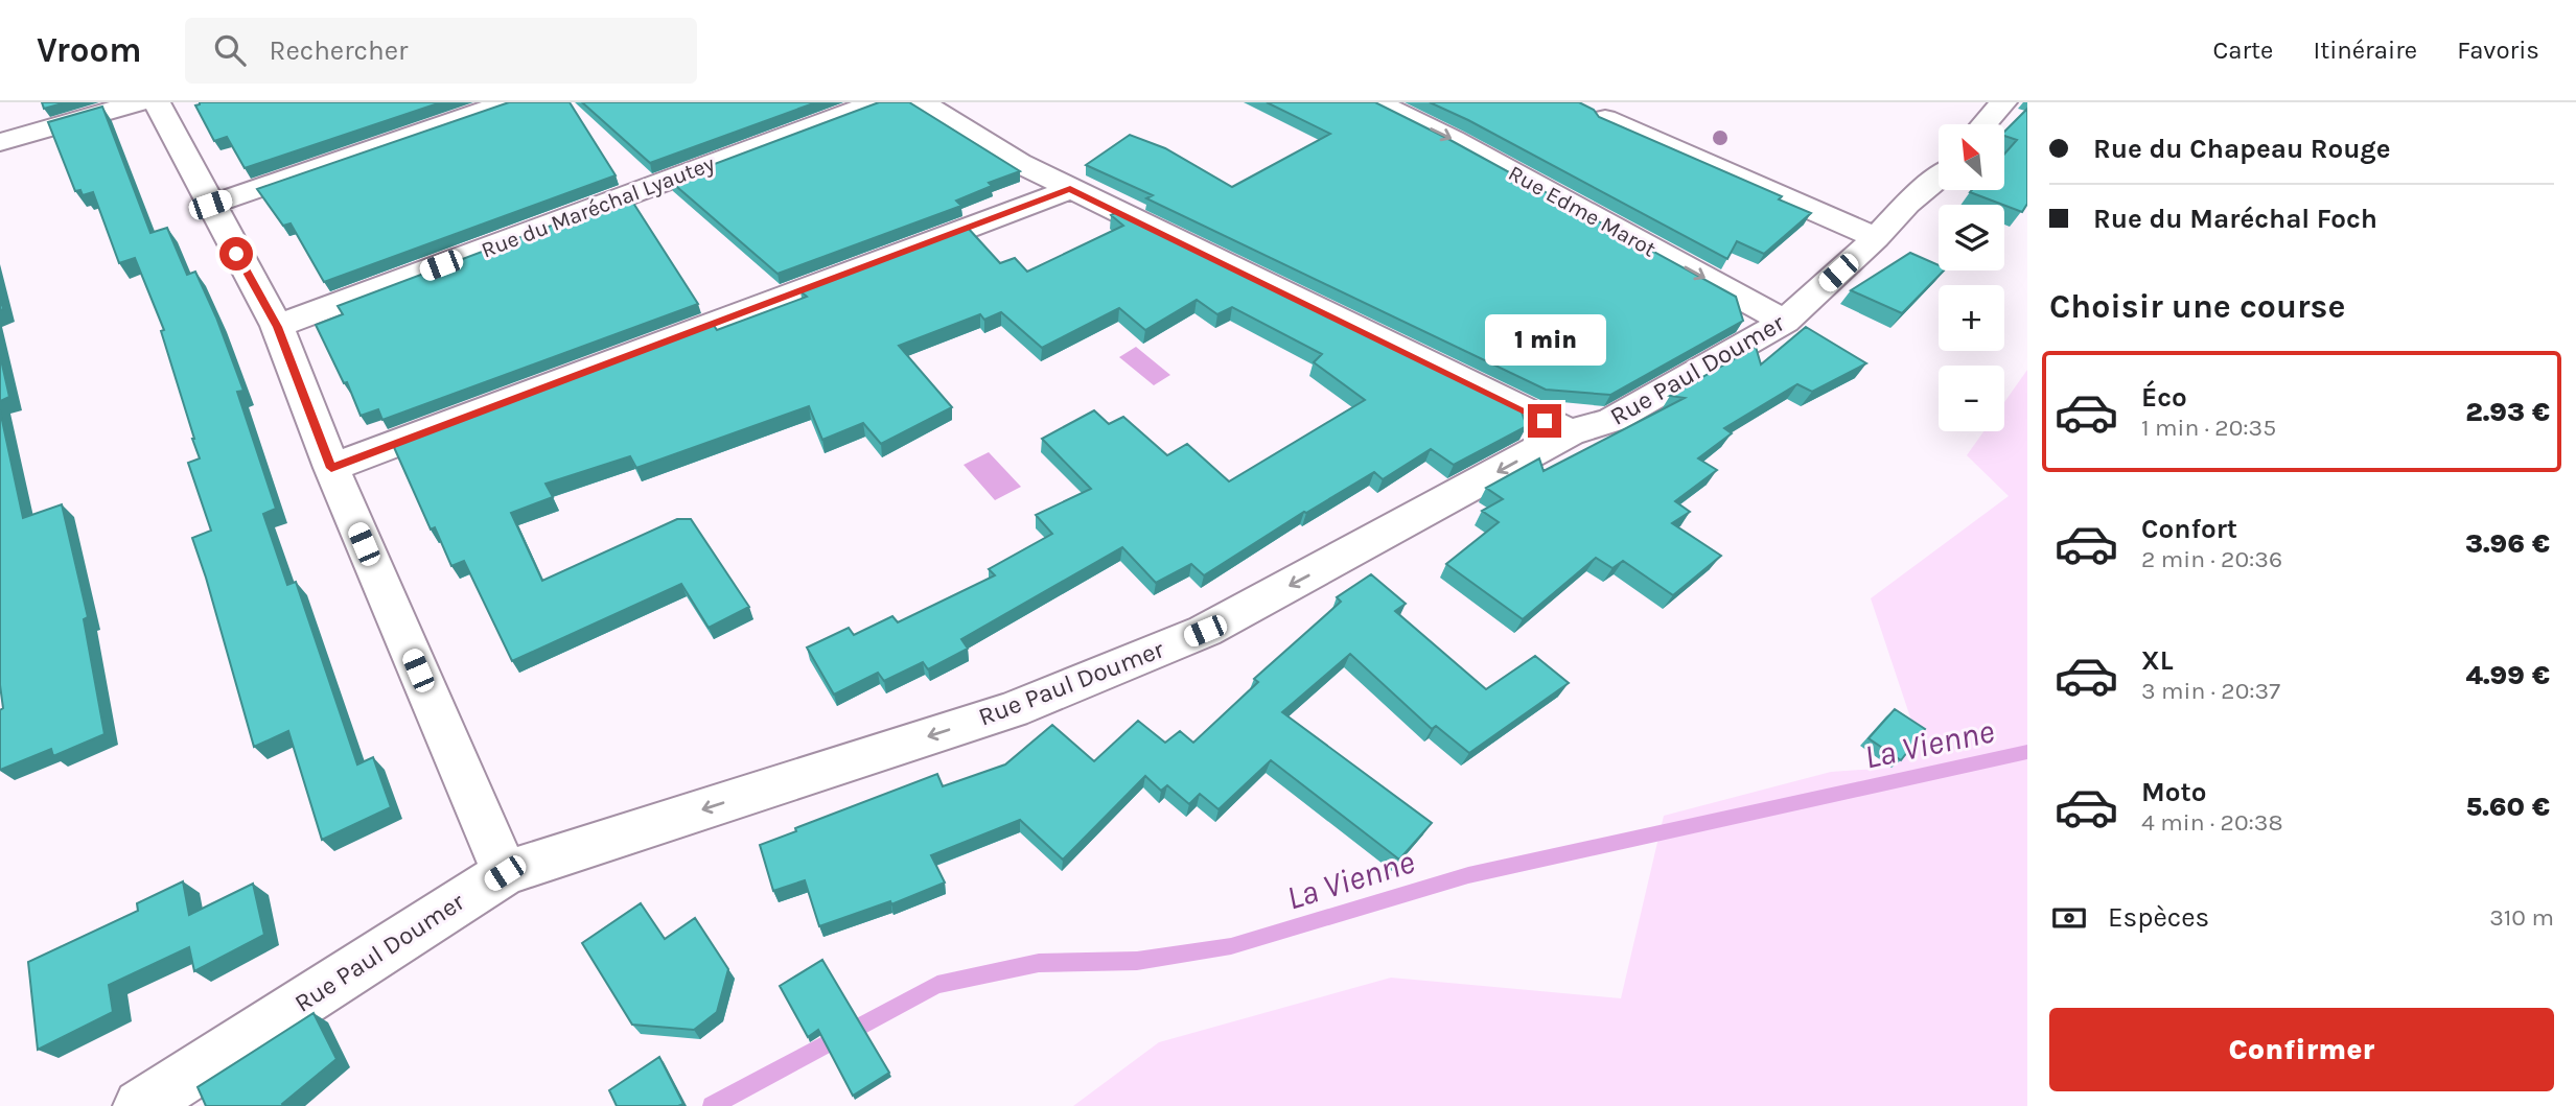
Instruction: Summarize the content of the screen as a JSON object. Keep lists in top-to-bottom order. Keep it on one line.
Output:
{"streets":{"street":["Rue du Maréchal Lyautey","Rue Edme Marot","Rue Paul Doumer"]},"crossings":[["Rue Edme Marot","Rue Paul Doumer"]],"one_way":["Rue Paul Doumer"],"water":["La Vienne"],"north":"top left","page":{"header":"Vroom","search":"Rechercher","nav":["Carte","Itinéraire","Favoris"],"banner":["Rue du Chapeau Rouge","Rue du Maréchal Foch"],"map_buttons":["+","−"],"heading":"Choisir une course","bubble":"1 min","list":[{"name":"Éco","note":"1 min · 20:35","value":"2.93 €"},{"name":"Confort","note":"2 min · 20:36","value":"3.96 €"},{"name":"XL","note":"3 min · 20:37","value":"4.99 €"},{"name":"Moto","note":"4 min · 20:38","value":"5.60 €"}],"pay":["Espèces","310 m"],"buttons":"Confirmer"}}
